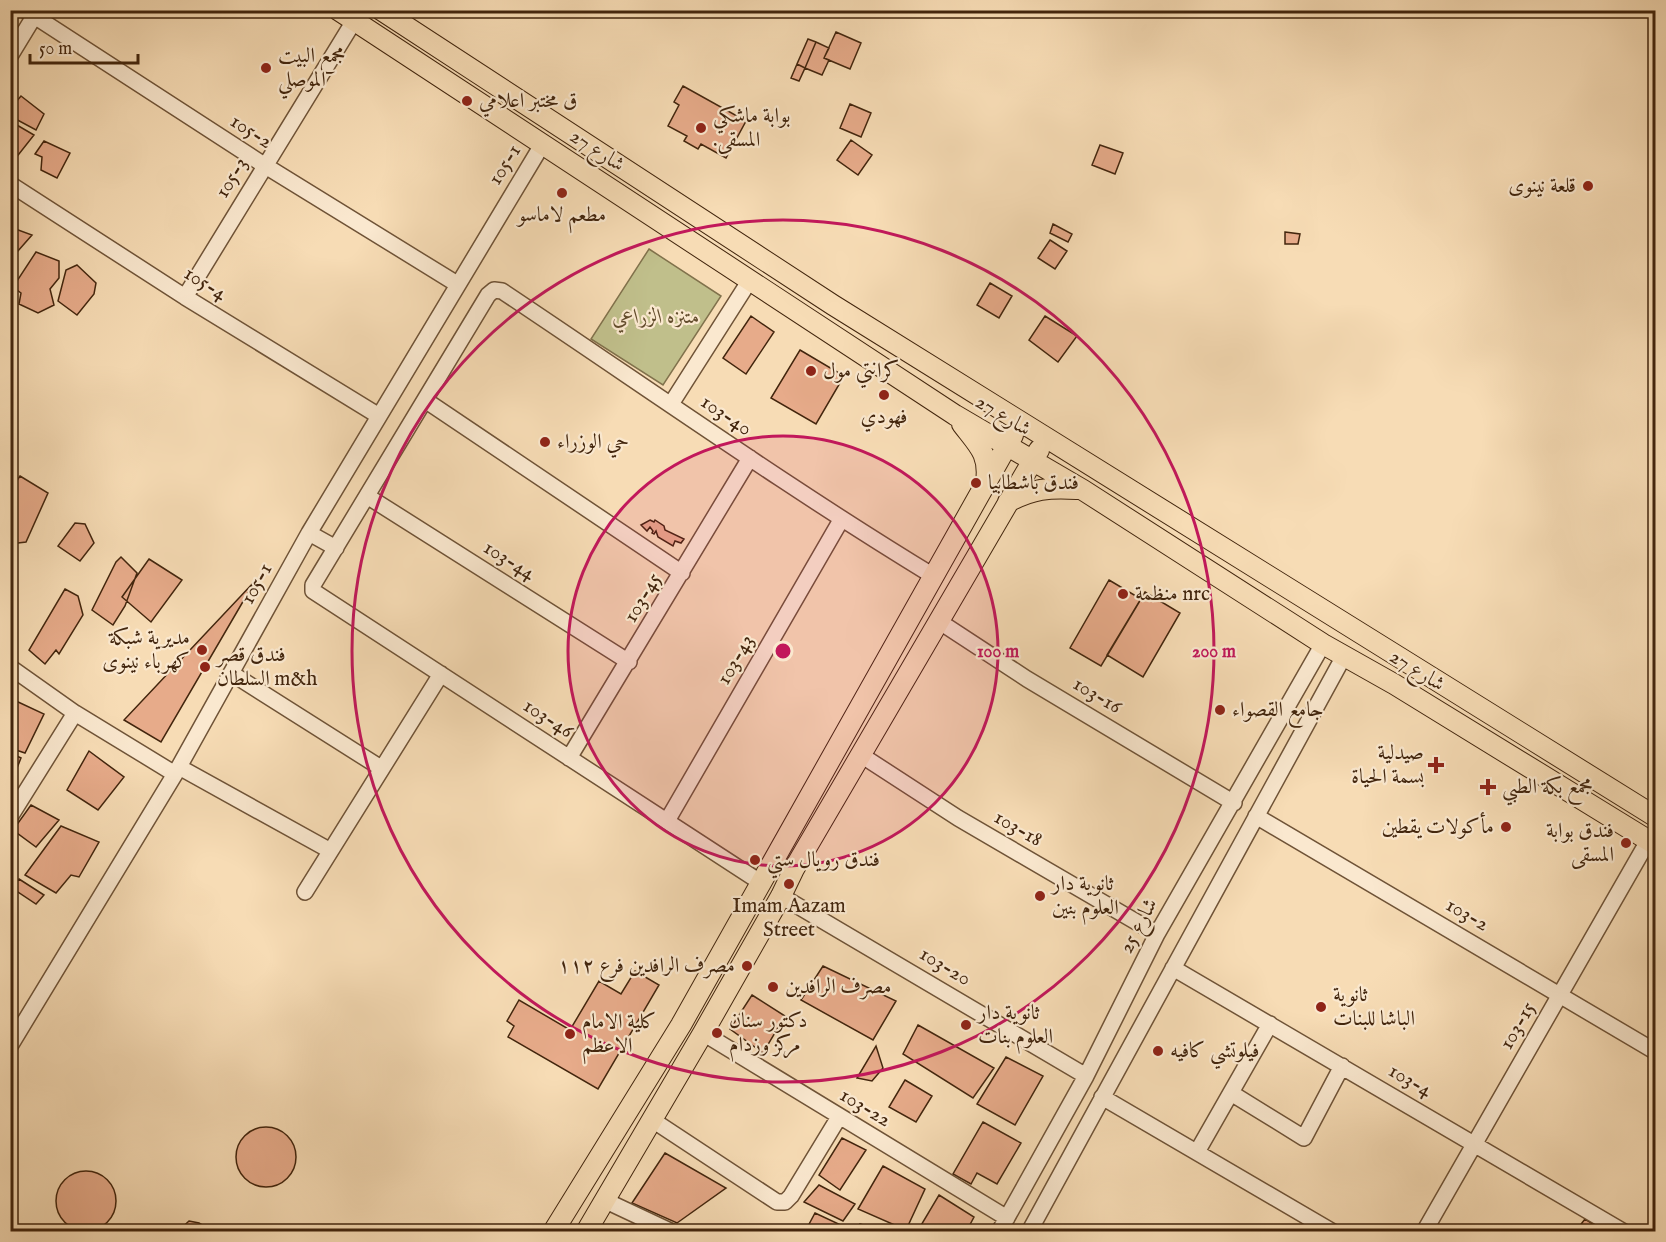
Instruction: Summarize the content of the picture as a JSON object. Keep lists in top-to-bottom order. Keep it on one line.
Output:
{"streets":{"main road":["شارع 27"],"street":["105-2","105-1","105-3","105-4","103-40","103-44","103-45","103-43","103-16","103-46","103-18","103-2","شارع 25","103-20","103-15","103-4","103-22"]},"crossings":[["105-2","105-1"],["105-2","105-3"],["شارع 27","105-1"],["شارع 27","105-3"],["شارع 27","شارع 25"],["شارع 27","103-15"],["105-1","105-4"],["105-3","105-4"],["103-40","103-45"],["103-40","103-43"],["103-44","103-45"],["103-45","103-46"],["103-43","103-46"],["103-16","شارع 25"],["103-18","شارع 25"],["103-2","103-15"],["شارع 25","103-20"],["شارع 25","103-22"],["103-15","103-4"]],"parks":["متنزه الزراعي"],"places":{"other":["مجمع البيت الموصلي","ق مختبر اعلامي","بوابة ماشكي .المسقى","قلعة نينوى","مطعم لاماسو","كرانتي مول","فهودي","حي الوزراء","فندق باشطابيا","منظمة nrc","مديرية شبكة كهرباء نينوى","فندق قصر السلطان m&h","جامع القصواء","مأكولات يقطين","فندق بوابة المسقى","فندق رويال ستي","Imam Aazam Street","ثانوية دار العلوم بنين","مصرف الرافدين فرع ١١٢","مصرف الرافدين","ثانوية الباشا للبنات","ثانوية دار العلوم بنات","دكتور سنان مركز وزدام","كلية الامام الاعظم","فيلوتشي كافيه"],"health":["صيدلية بسمة الحياة","مجمع بكة الطبي"]},"scale_bar":"50 m","rings":["100 m","200 m"]}
